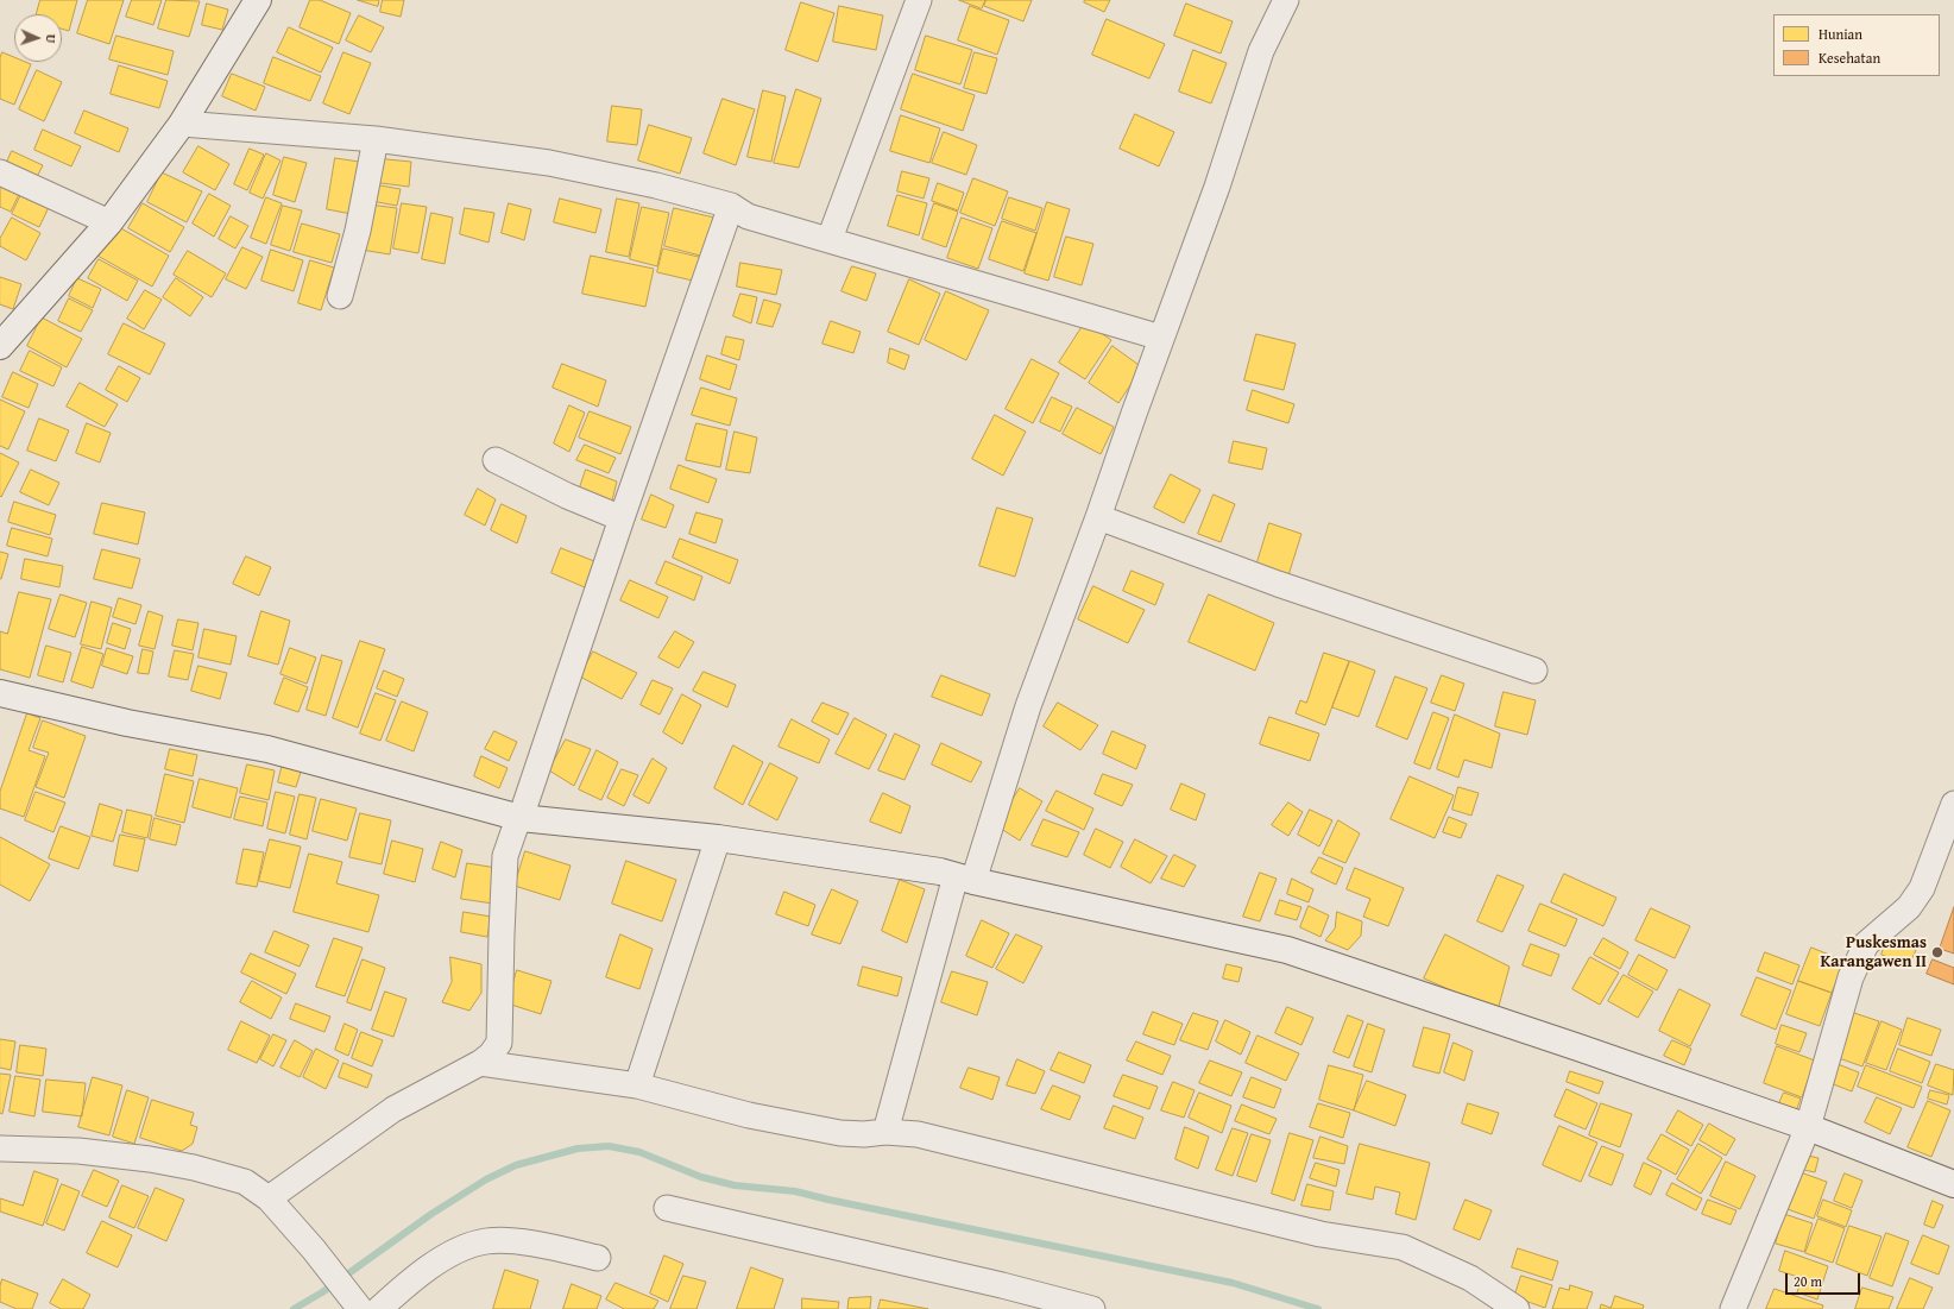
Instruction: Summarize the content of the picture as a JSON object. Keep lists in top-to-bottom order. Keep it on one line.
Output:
{"places":["Puskesmas Karangawen II"],"legend":["Hunian","Kesehatan"],"scale_bar":"20 m","north":"right"}
